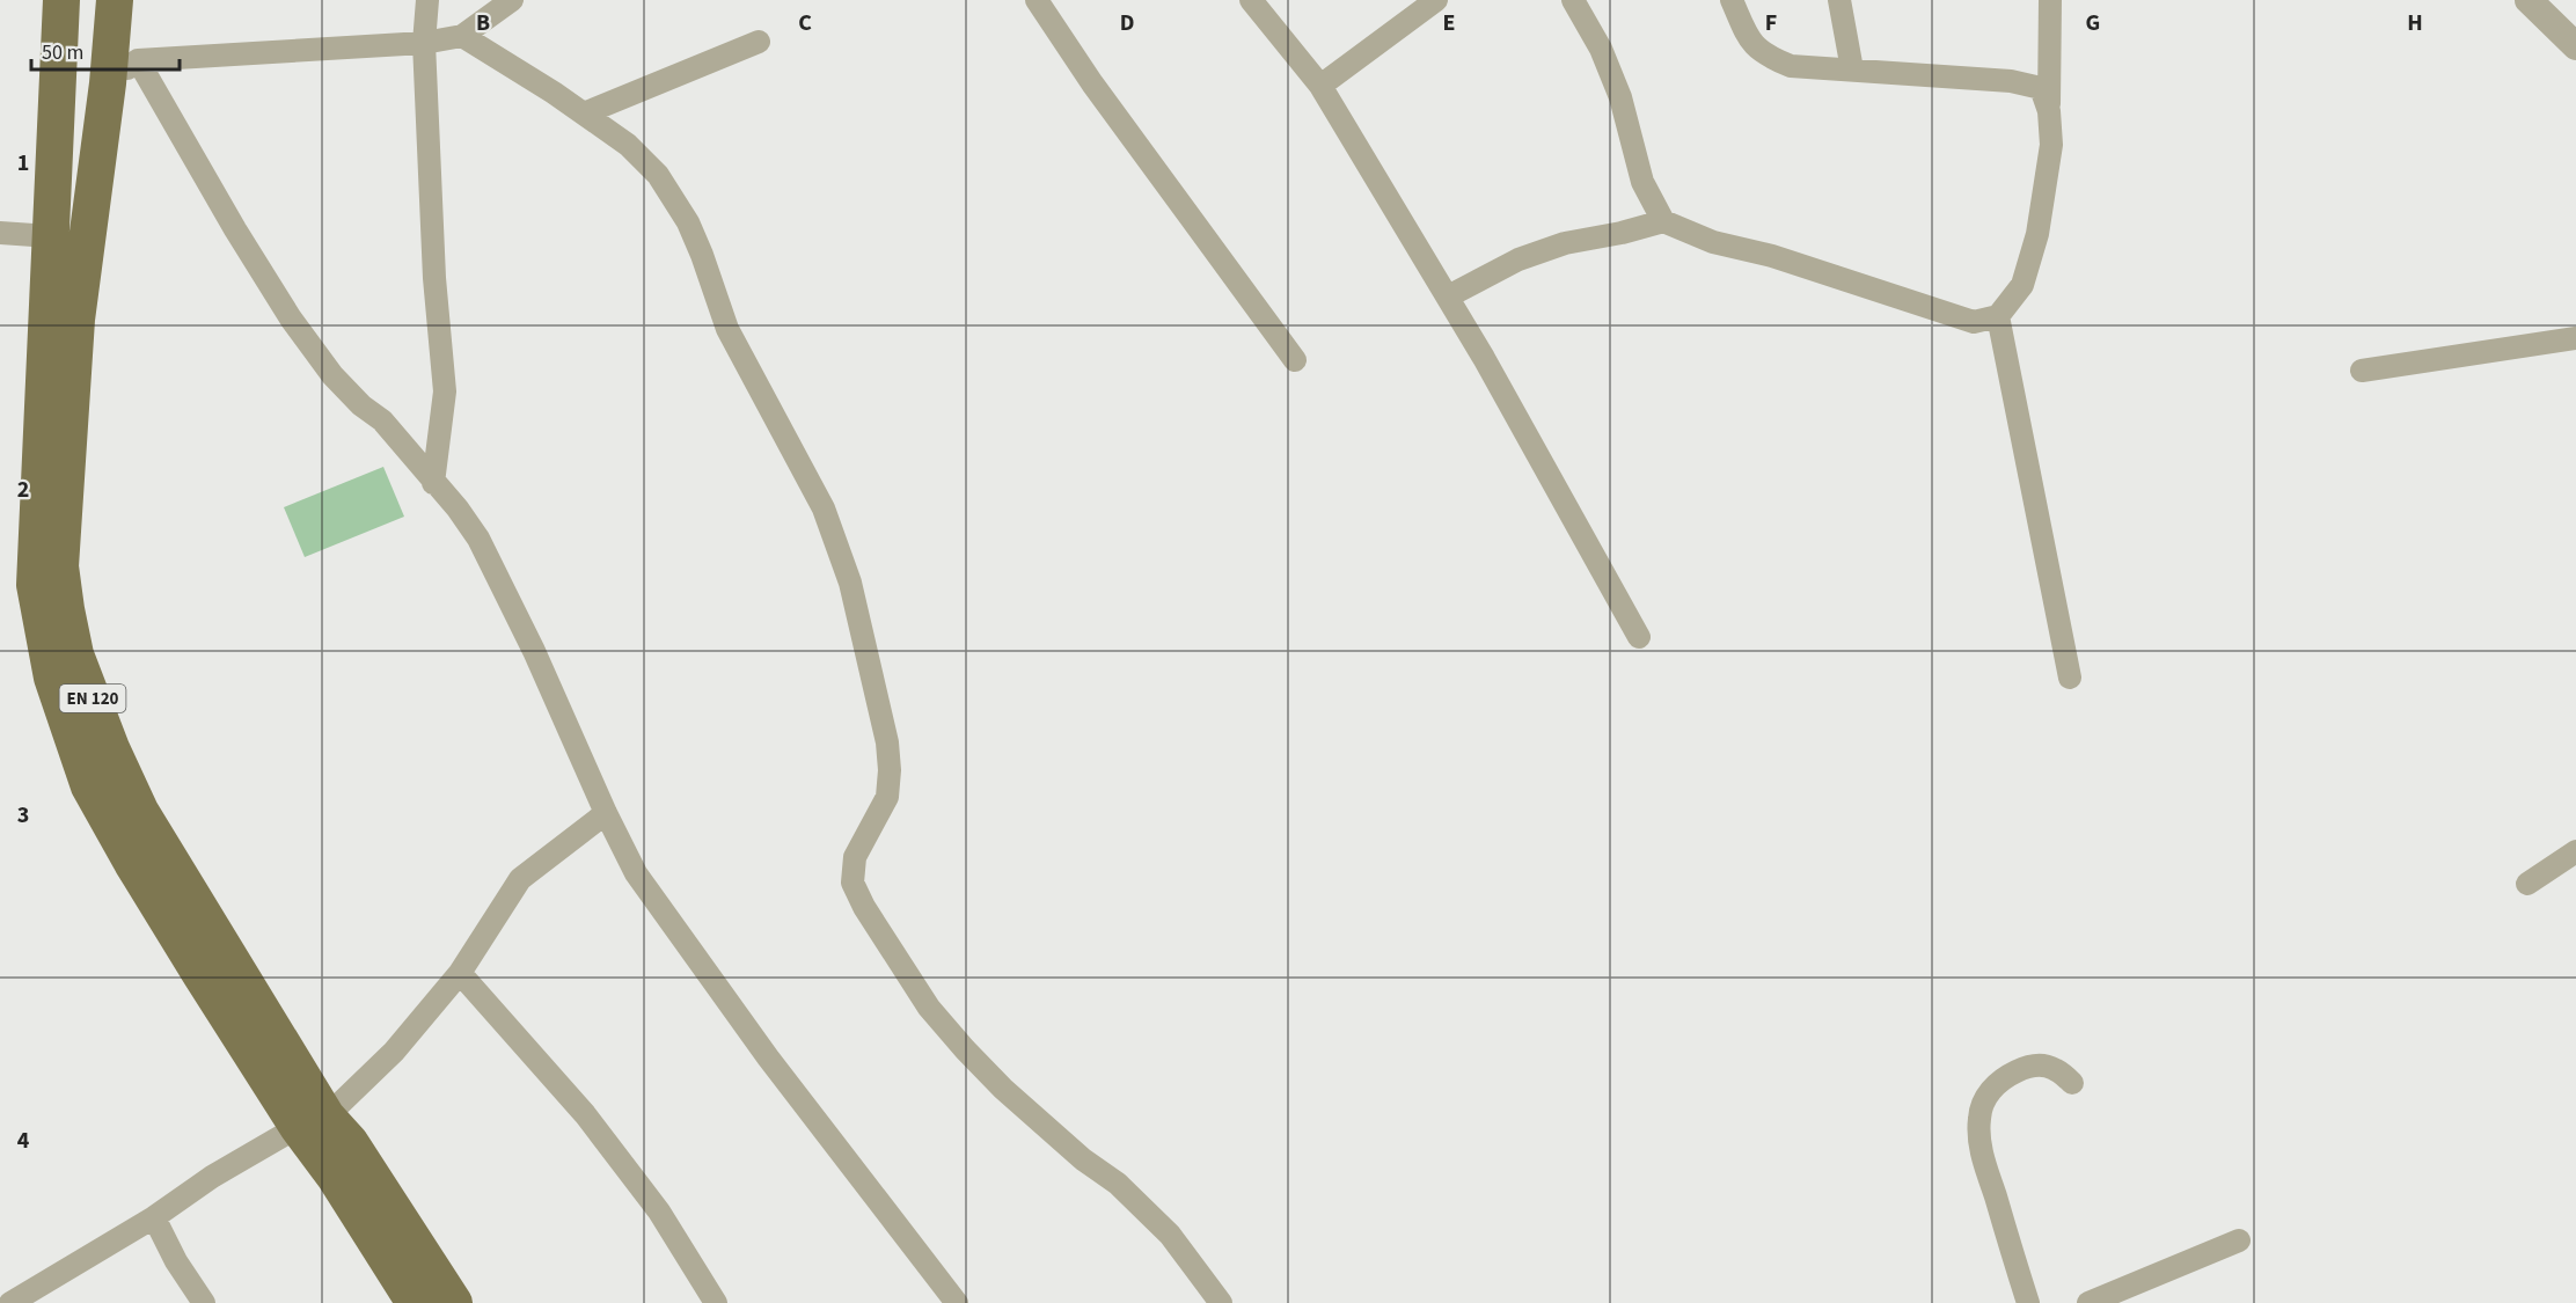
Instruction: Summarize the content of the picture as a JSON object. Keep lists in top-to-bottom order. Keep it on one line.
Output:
{"streets":{"main road":["EN 120"]},"scale_bar":"50 m","grid":{"columns":["B","C","D","E","F","G","H"],"rows":["1","2","3","4"]}}
